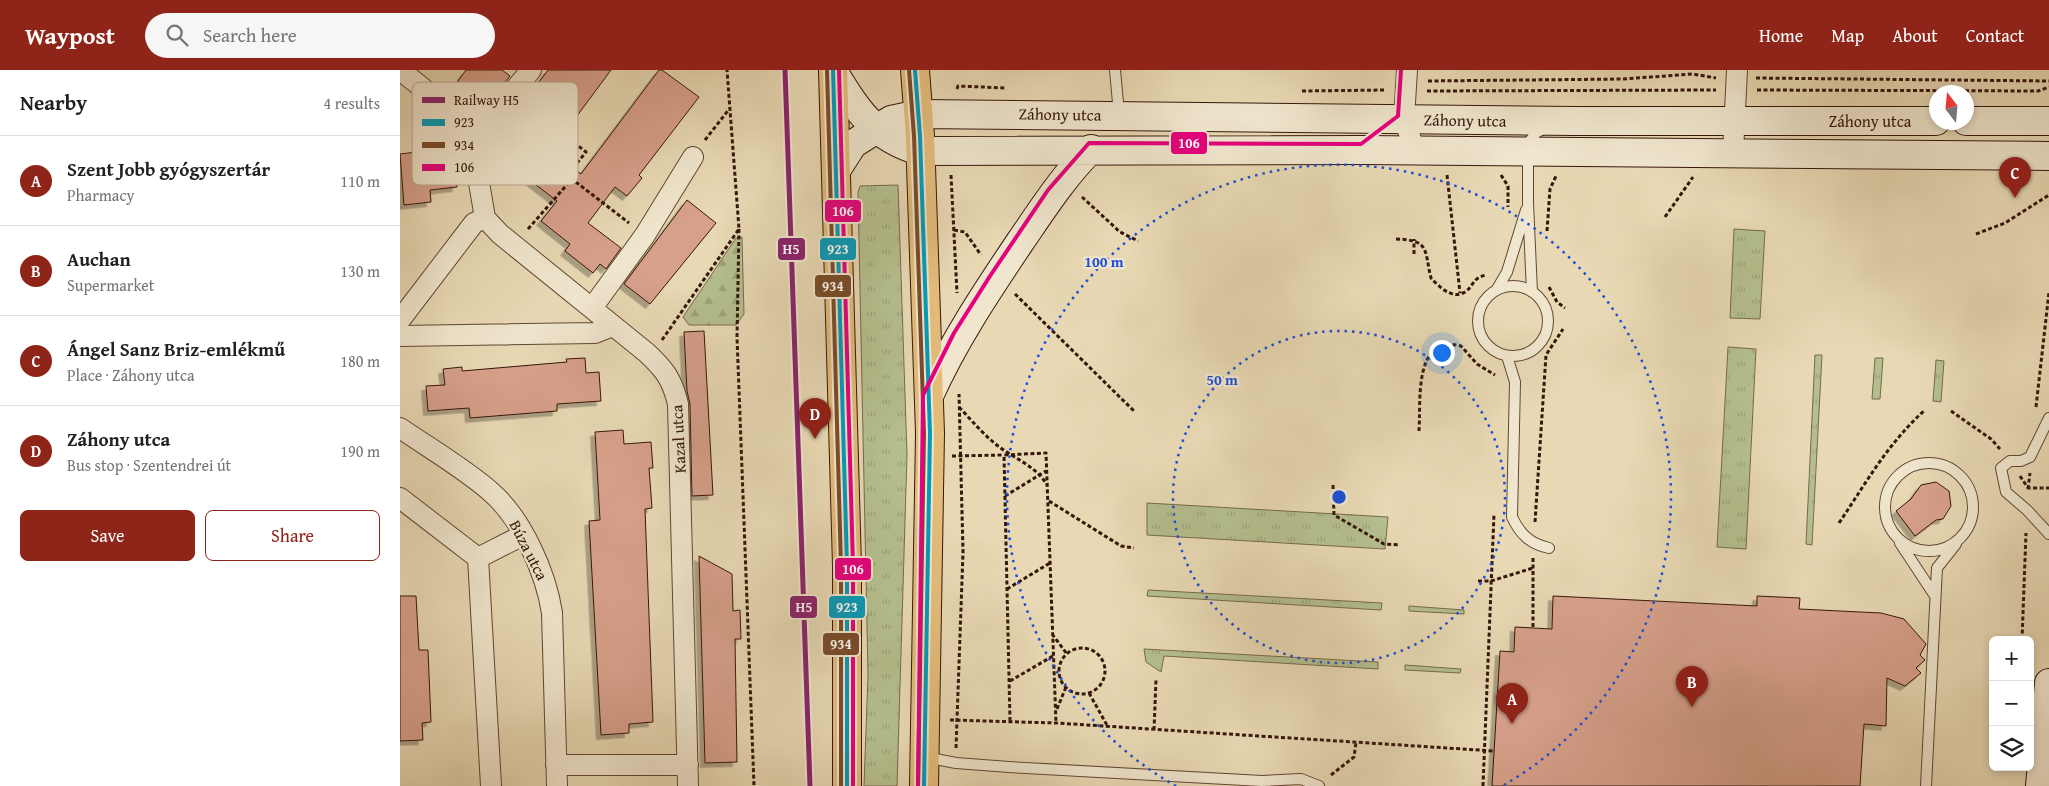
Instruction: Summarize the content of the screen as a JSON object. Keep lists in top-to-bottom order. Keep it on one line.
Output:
{"streets":{"main road":["Záhony utca"],"street":["Kazal utca","Búza utca"]},"lines":["rail line H5","transit line 923","transit line 934","transit line 106"],"legend":["Railway H5","923","934","106"],"north":"top","page":{"header":"Waypost","search":"Search here","nav":["Home","Map","About","Contact"],"heading":["Nearby","4 results"],"list":[{"mark":"A","name":"Szent Jobb gyógyszertár","note":"Pharmacy","value":"110 m"},{"mark":"B","name":"Auchan","note":"Supermarket","value":"130 m"},{"mark":"C","name":"Ángel Sanz Briz-emlékmű","note":"Place · Záhony utca","value":"180 m"},{"mark":"D","name":"Záhony utca","note":"Bus stop · Szentendrei út","value":"190 m"}],"pins":["C","D","B","A"],"buttons":["Save","Share"],"map_buttons":["+","−"]},"rings":["100 m","50 m"]}
